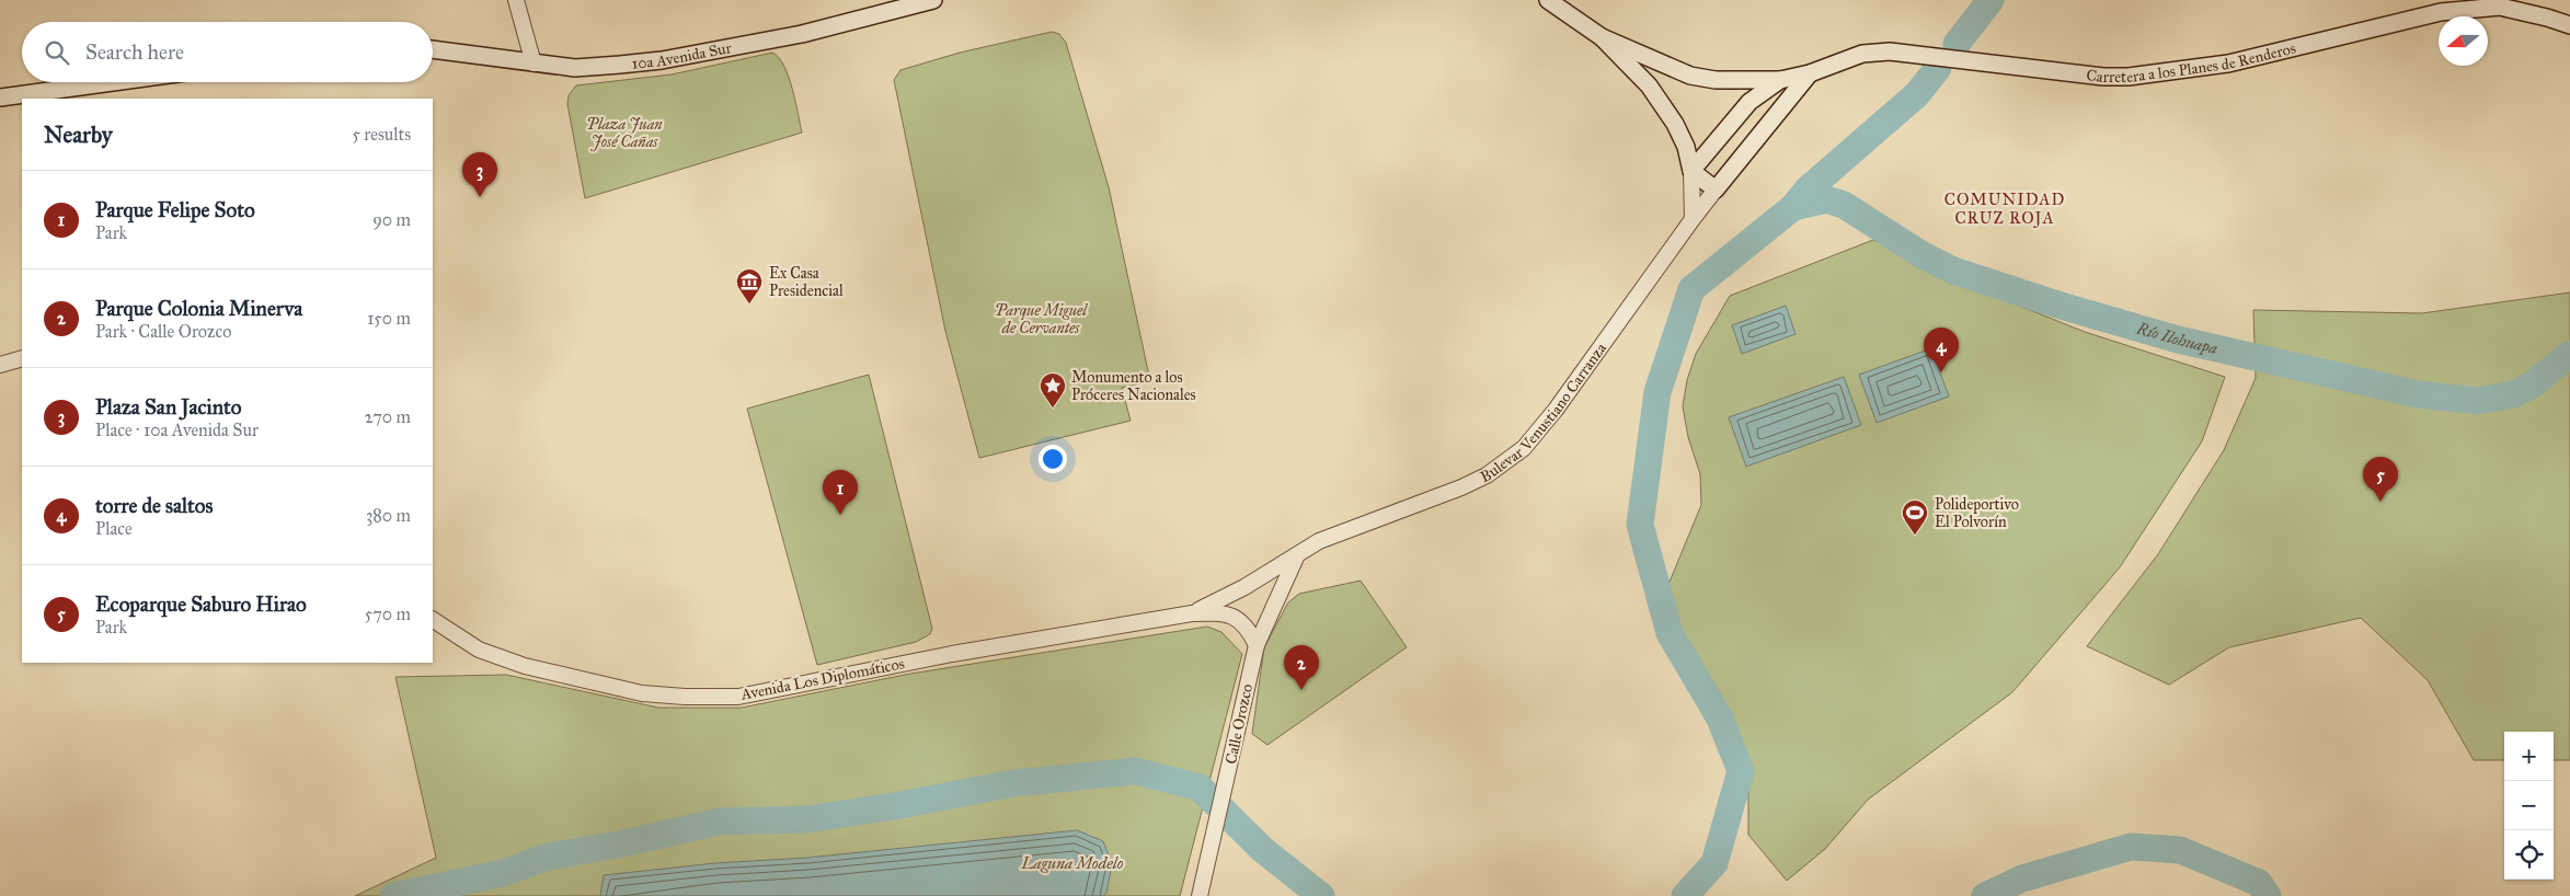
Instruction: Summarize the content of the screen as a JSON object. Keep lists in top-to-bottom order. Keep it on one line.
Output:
{"streets":{"main road":["10a Avenida Sur","Carretera a los Planes de Renderos"],"street":["Bulevar Venustiano Carranza","Avenida Los Diplomáticos","Calle Orozco"]},"crossings":[["Bulevar Venustiano Carranza","Avenida Los Diplomáticos"],["Bulevar Venustiano Carranza","Calle Orozco"],["Avenida Los Diplomáticos","Calle Orozco"]],"districts":["COMUNIDAD CRUZ ROJA"],"water":["Río Ilohuapa","Laguna Modelo"],"parks":["Plaza Juan José Cañas","Parque Miguel de Cervantes"],"places":{"museum":["Ex Casa Presidencial"],"place":["Monumento a los Próceres Nacionales"],"sports":["Polideportivo El Polvorín"]},"north":"left","page":{"search":"Search here","heading":["Nearby","5 results"],"pins":["3","4","5","1","2"],"list":[{"mark":"1","name":"Parque Felipe Soto","note":"Park","value":"90 m"},{"mark":"2","name":"Parque Colonia Minerva","note":"Park · Calle Orozco","value":"150 m"},{"mark":"3","name":"Plaza San Jacinto","note":"Place · 10a Avenida Sur","value":"270 m"},{"mark":"4","name":"torre de saltos","note":"Place","value":"380 m"},{"mark":"5","name":"Ecoparque Saburo Hirao","note":"Park","value":"570 m"}],"map_buttons":["+","−"]}}
